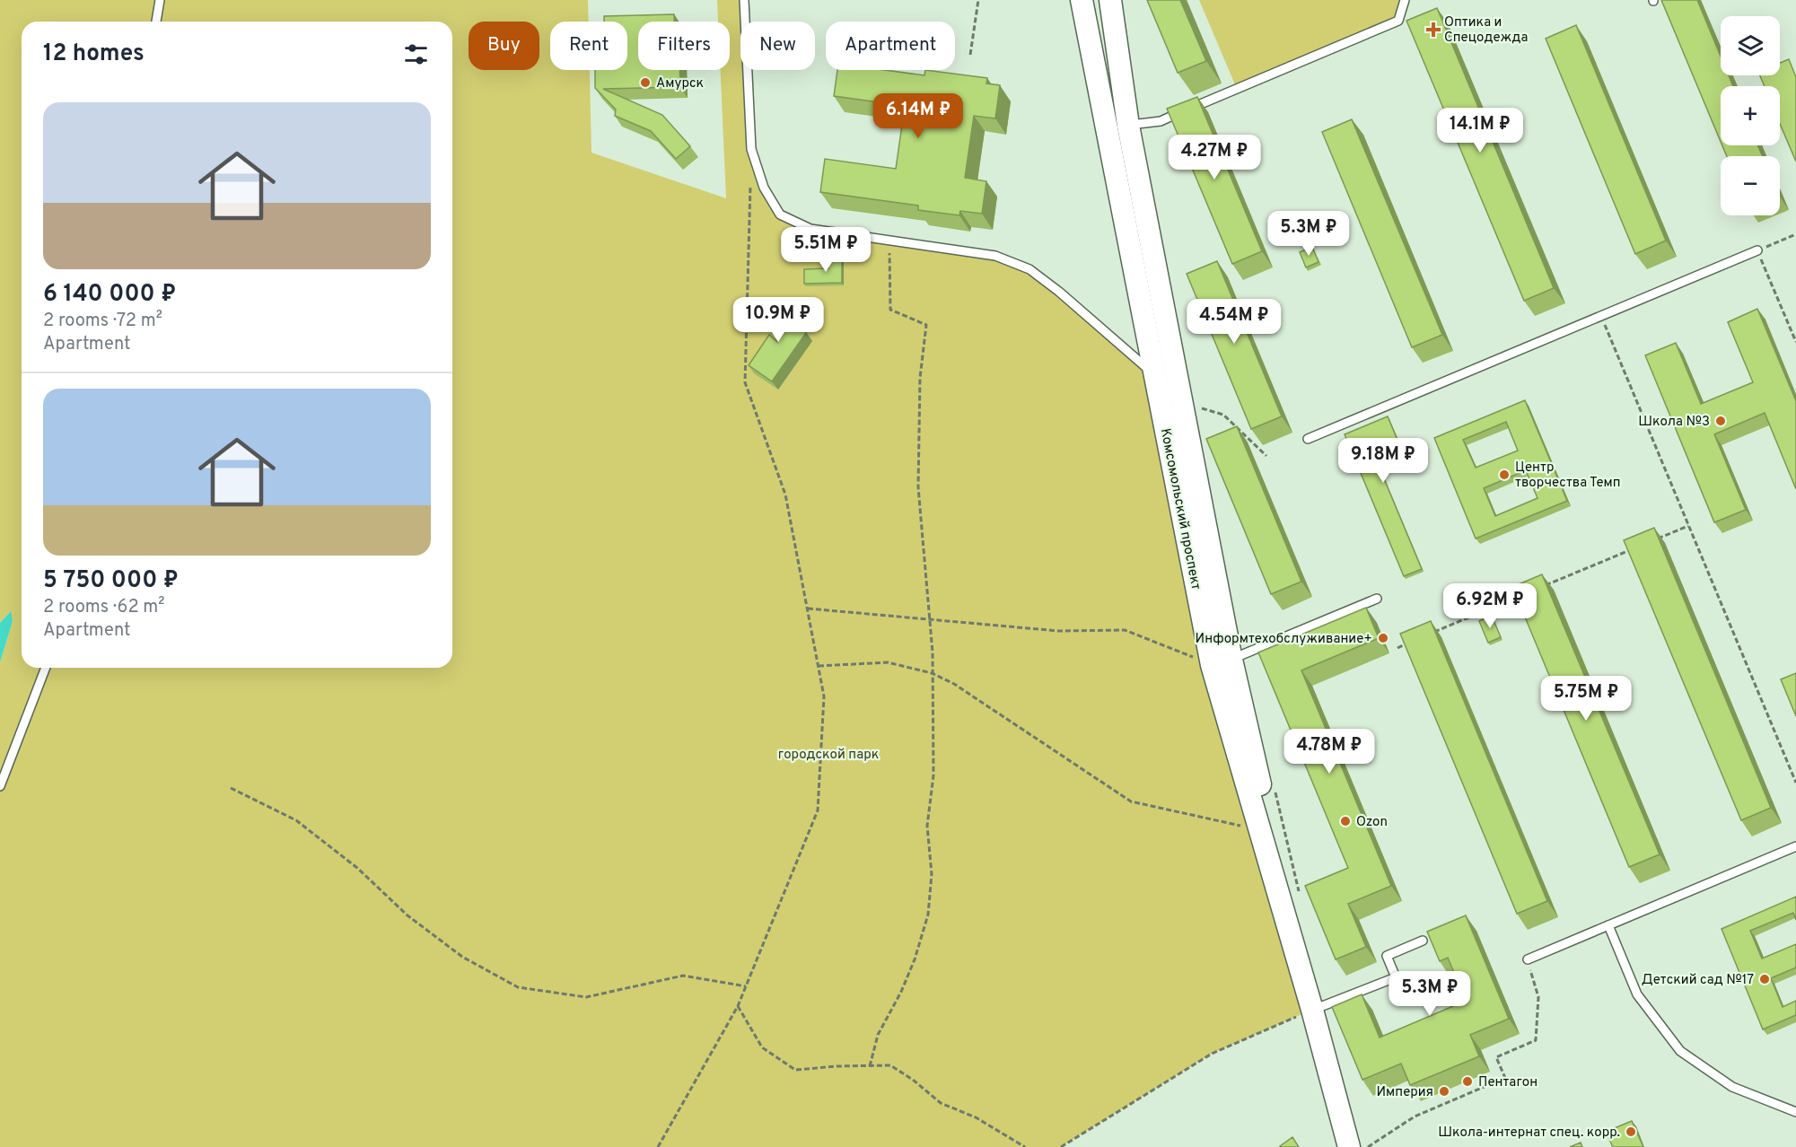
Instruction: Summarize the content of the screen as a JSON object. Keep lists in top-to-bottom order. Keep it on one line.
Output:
{"streets":{"street":["Комсомольский проспект"]},"parks":["городской парк"],"places":{"health":["Оптика и Спецодежда"],"other":["Амурск","Школа №3","Центр творчества Темп","Информтехобслуживание+","Ozon","Детский сад №17","Пентагон","Империя","Школа-интернат спец. корр."]},"page":{"map_buttons":["+","−"],"chip":["Buy","Rent","Filters","New","Apartment"],"heading":"12 homes","list":[{"name":"6 140 000 ₽","note":"2 rooms · 72 m² · Apartment"},{"name":"5 750 000 ₽","note":"2 rooms · 62 m² · Apartment"}],"price":["6.14M ₽","14.1M ₽","4.27M ₽","5.3M ₽","5.51M ₽","10.9M ₽","4.54M ₽","9.18M ₽","6.92M ₽","5.75M ₽","4.78M ₽","5.3M ₽"]}}
